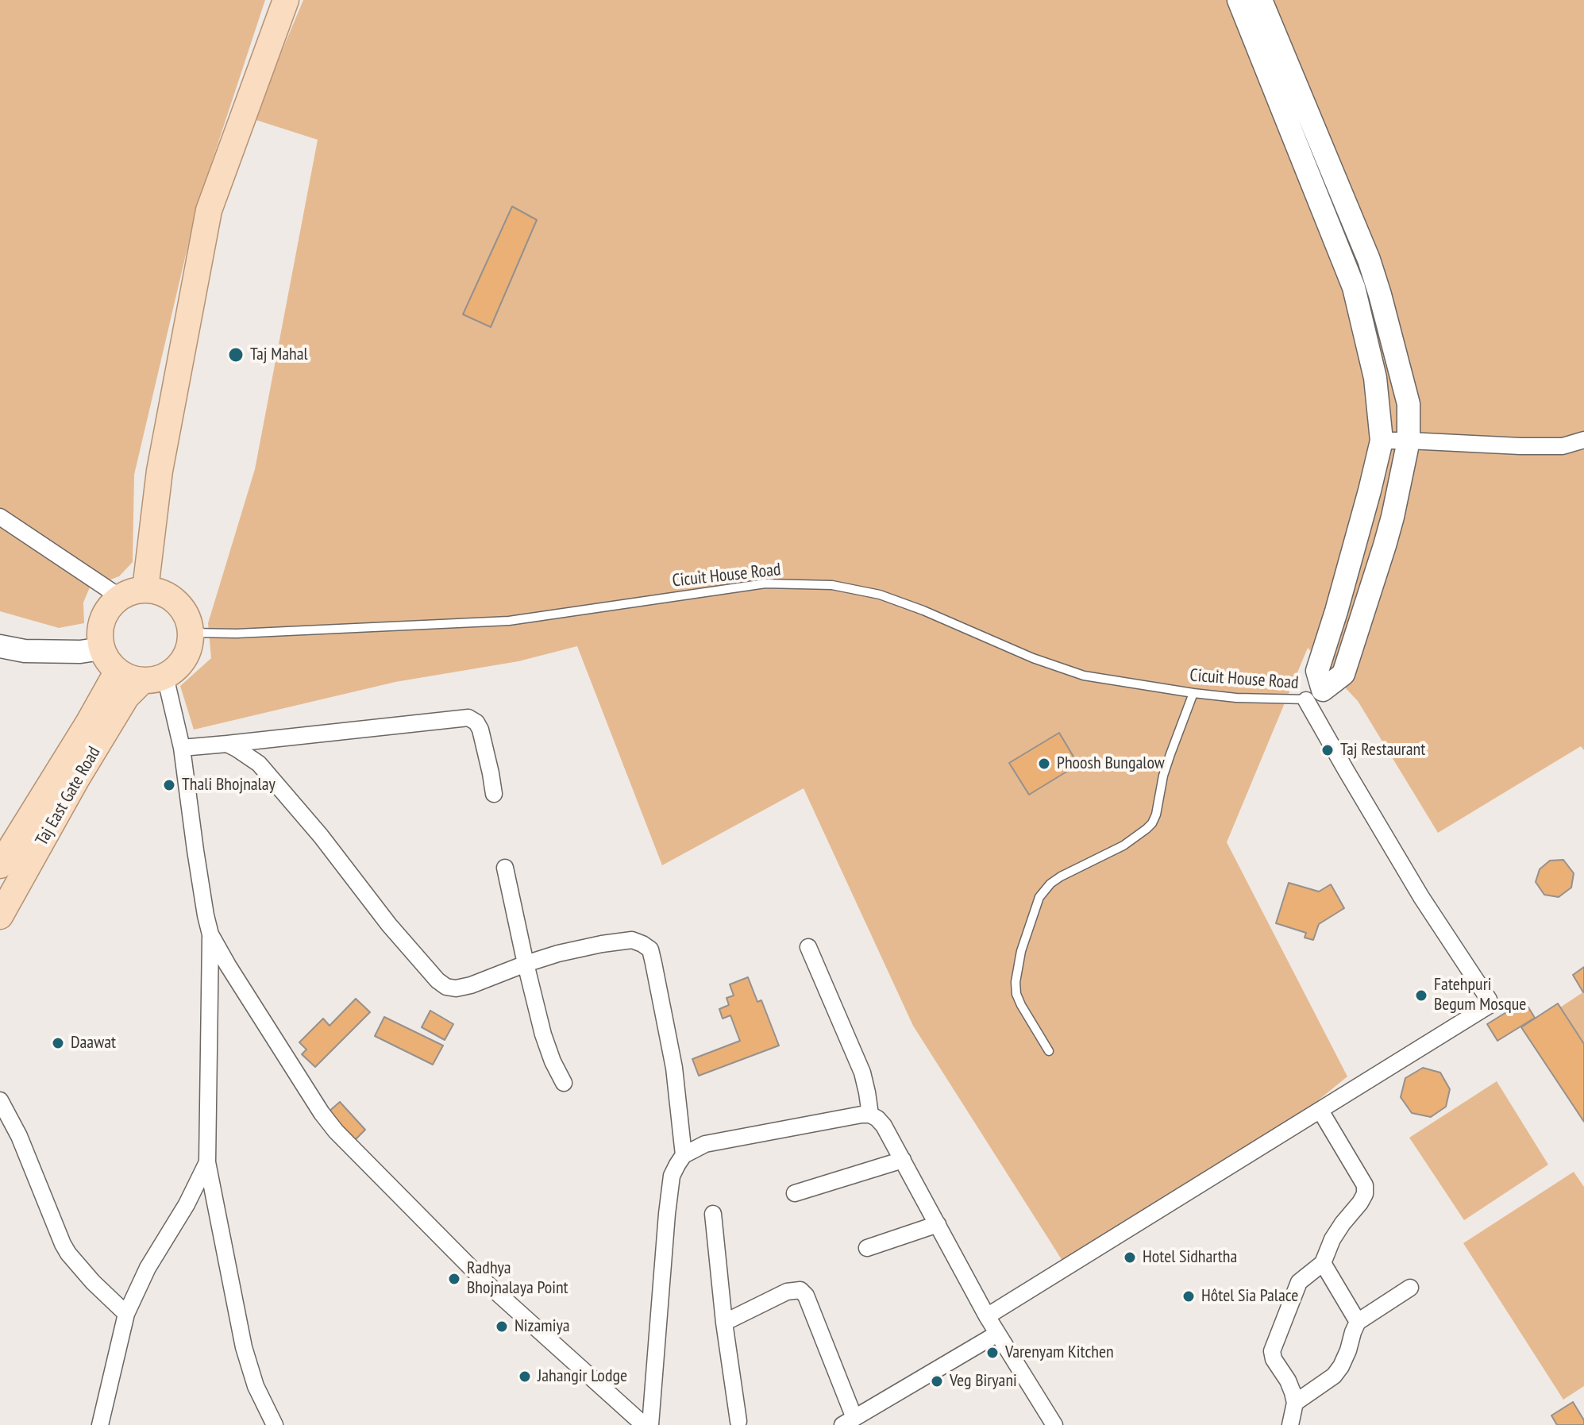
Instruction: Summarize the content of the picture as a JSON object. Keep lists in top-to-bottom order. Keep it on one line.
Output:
{"streets":{"main road":["Taj East Gate Road"],"lane":["Cicuit House Road"]},"crossings":[["Cicuit House Road","Taj East Gate Road"]],"places":["Taj Mahal","Taj Restaurant","Phoosh Bungalow","Thali Bhojnalay","Fatehpuri Begum Mosque","Daawat","Hotel Sidhartha","Radhya Bhojnalaya Point","Hôtel Sia Palace","Nizamiya","Varenyam Kitchen","Jahangir Lodge","Veg Biryani"]}
